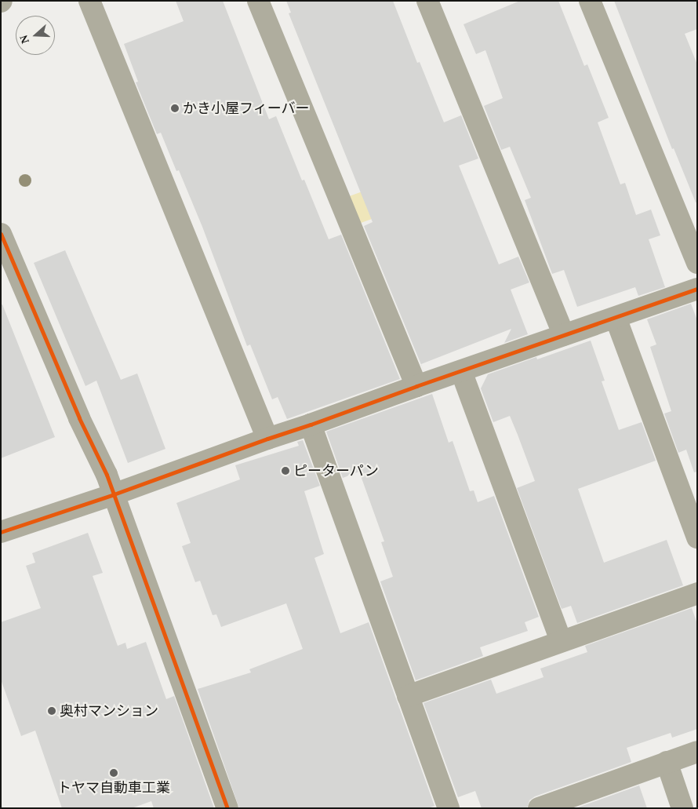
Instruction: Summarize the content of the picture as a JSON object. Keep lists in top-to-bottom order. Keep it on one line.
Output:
{"places":["かき小屋フィーバー","ピーターパン","奥村マンション","トヤマ自動車工業"],"north":"left"}
